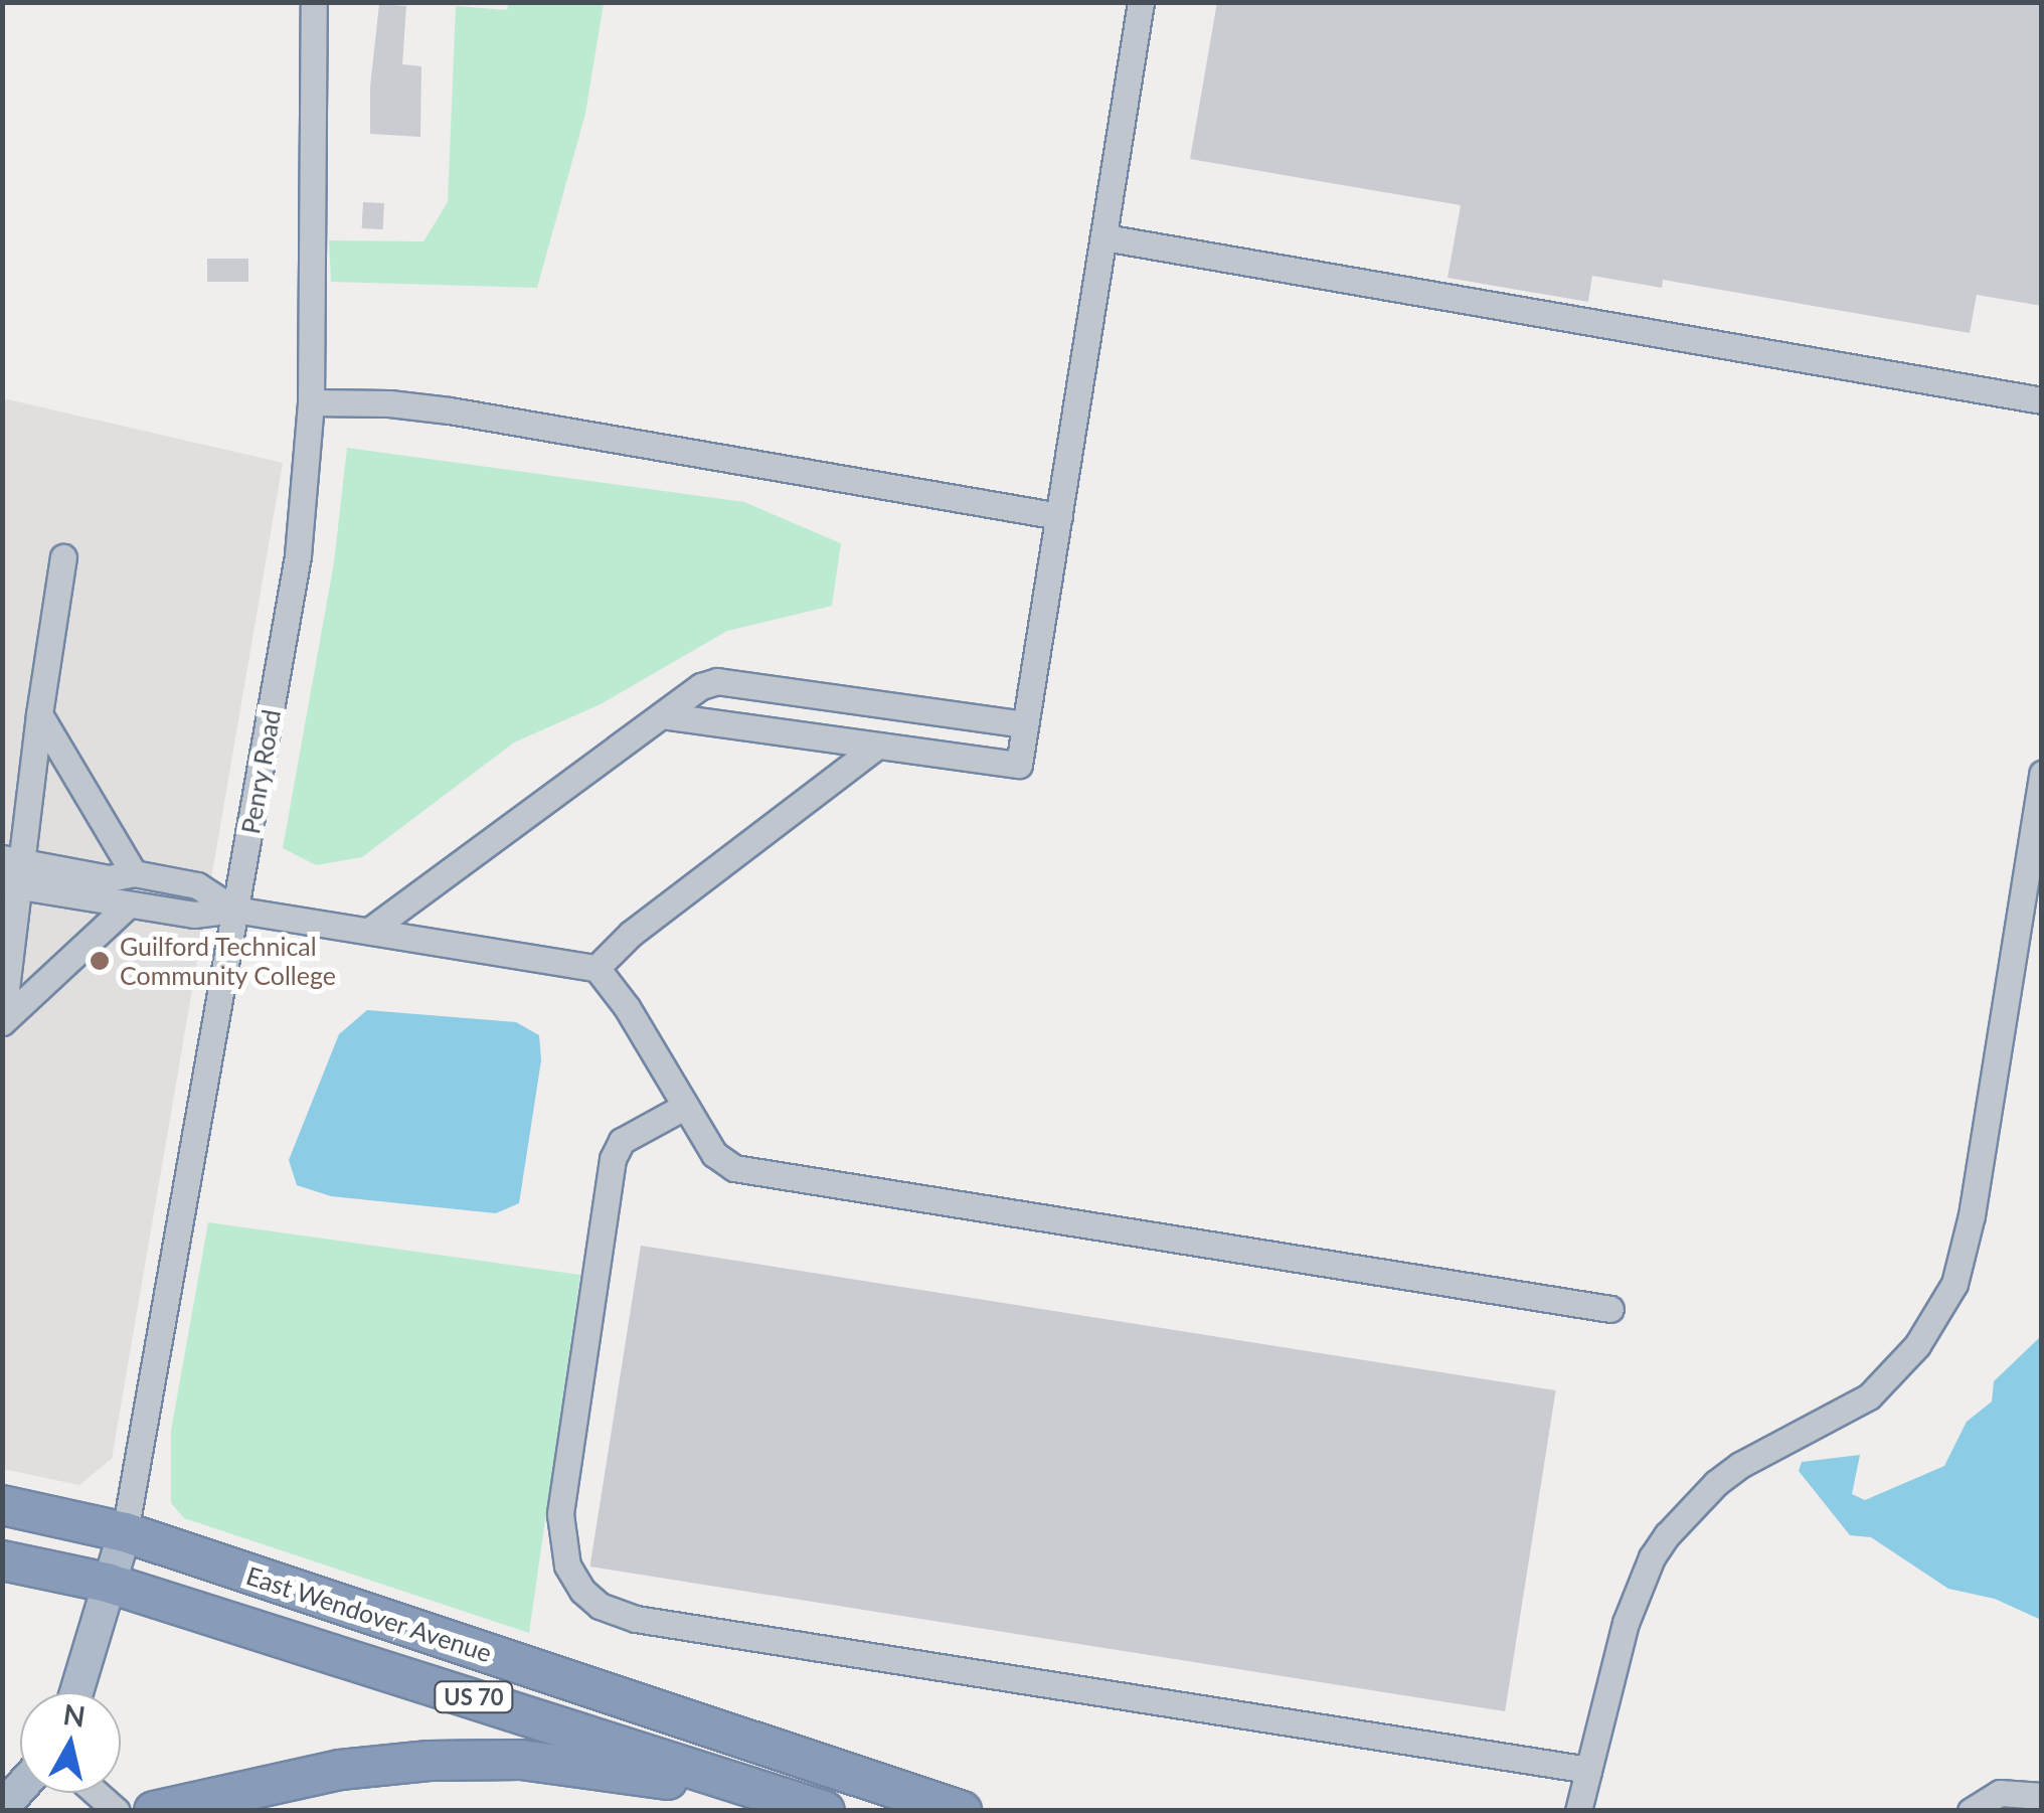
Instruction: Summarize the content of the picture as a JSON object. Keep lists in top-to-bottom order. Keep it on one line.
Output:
{"streets":{"highway":["East Wendover Avenue","US 70"],"street":["Penry Road"]},"crossings":[["Penry Road","East Wendover Avenue"]],"places":["Guilford Technical Community College"],"north":"top"}
